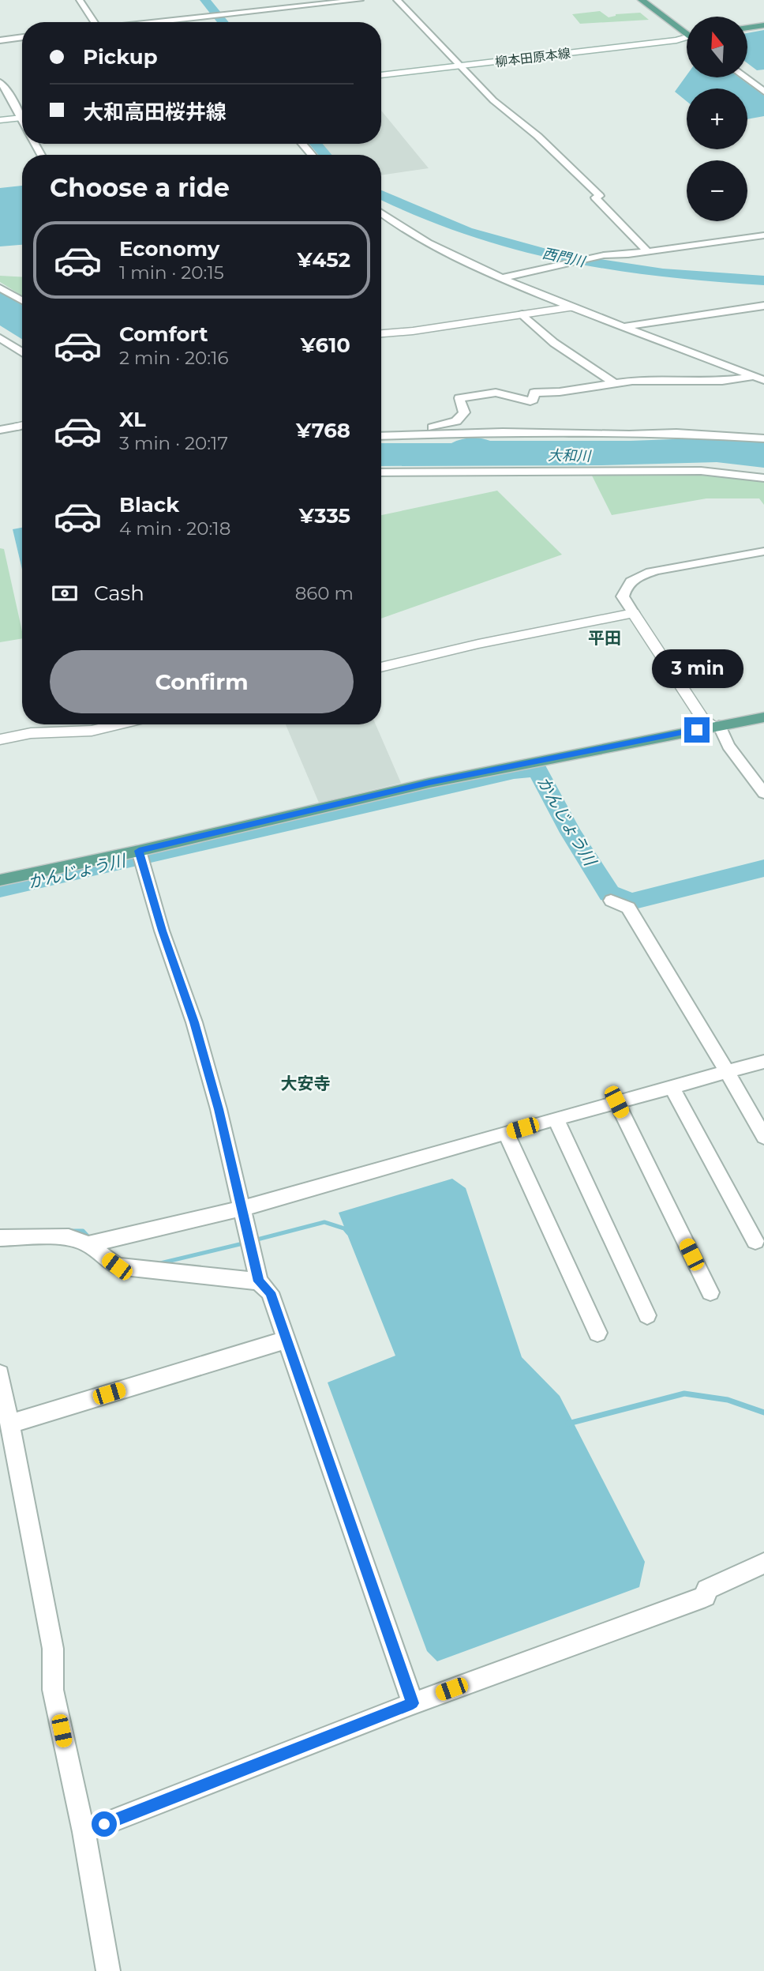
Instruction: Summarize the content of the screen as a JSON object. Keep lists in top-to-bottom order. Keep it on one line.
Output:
{"streets":{"street":["柳本田原本線"]},"districts":["平田","大安寺"],"water":["西門川","大和川","かんじょう川"],"north":"top","page":{"map_buttons":["+","−"],"banner":["Pickup","大和高田桜井線"],"heading":"Choose a ride","list":[{"name":"Economy","note":"1 min · 20:15","value":"¥452"},{"name":"Comfort","note":"2 min · 20:16","value":"¥610"},{"name":"XL","note":"3 min · 20:17","value":"¥768"},{"name":"Black","note":"4 min · 20:18","value":"¥335"}],"pay":["Cash","860 m"],"buttons":"Confirm","bubble":"3 min"}}
